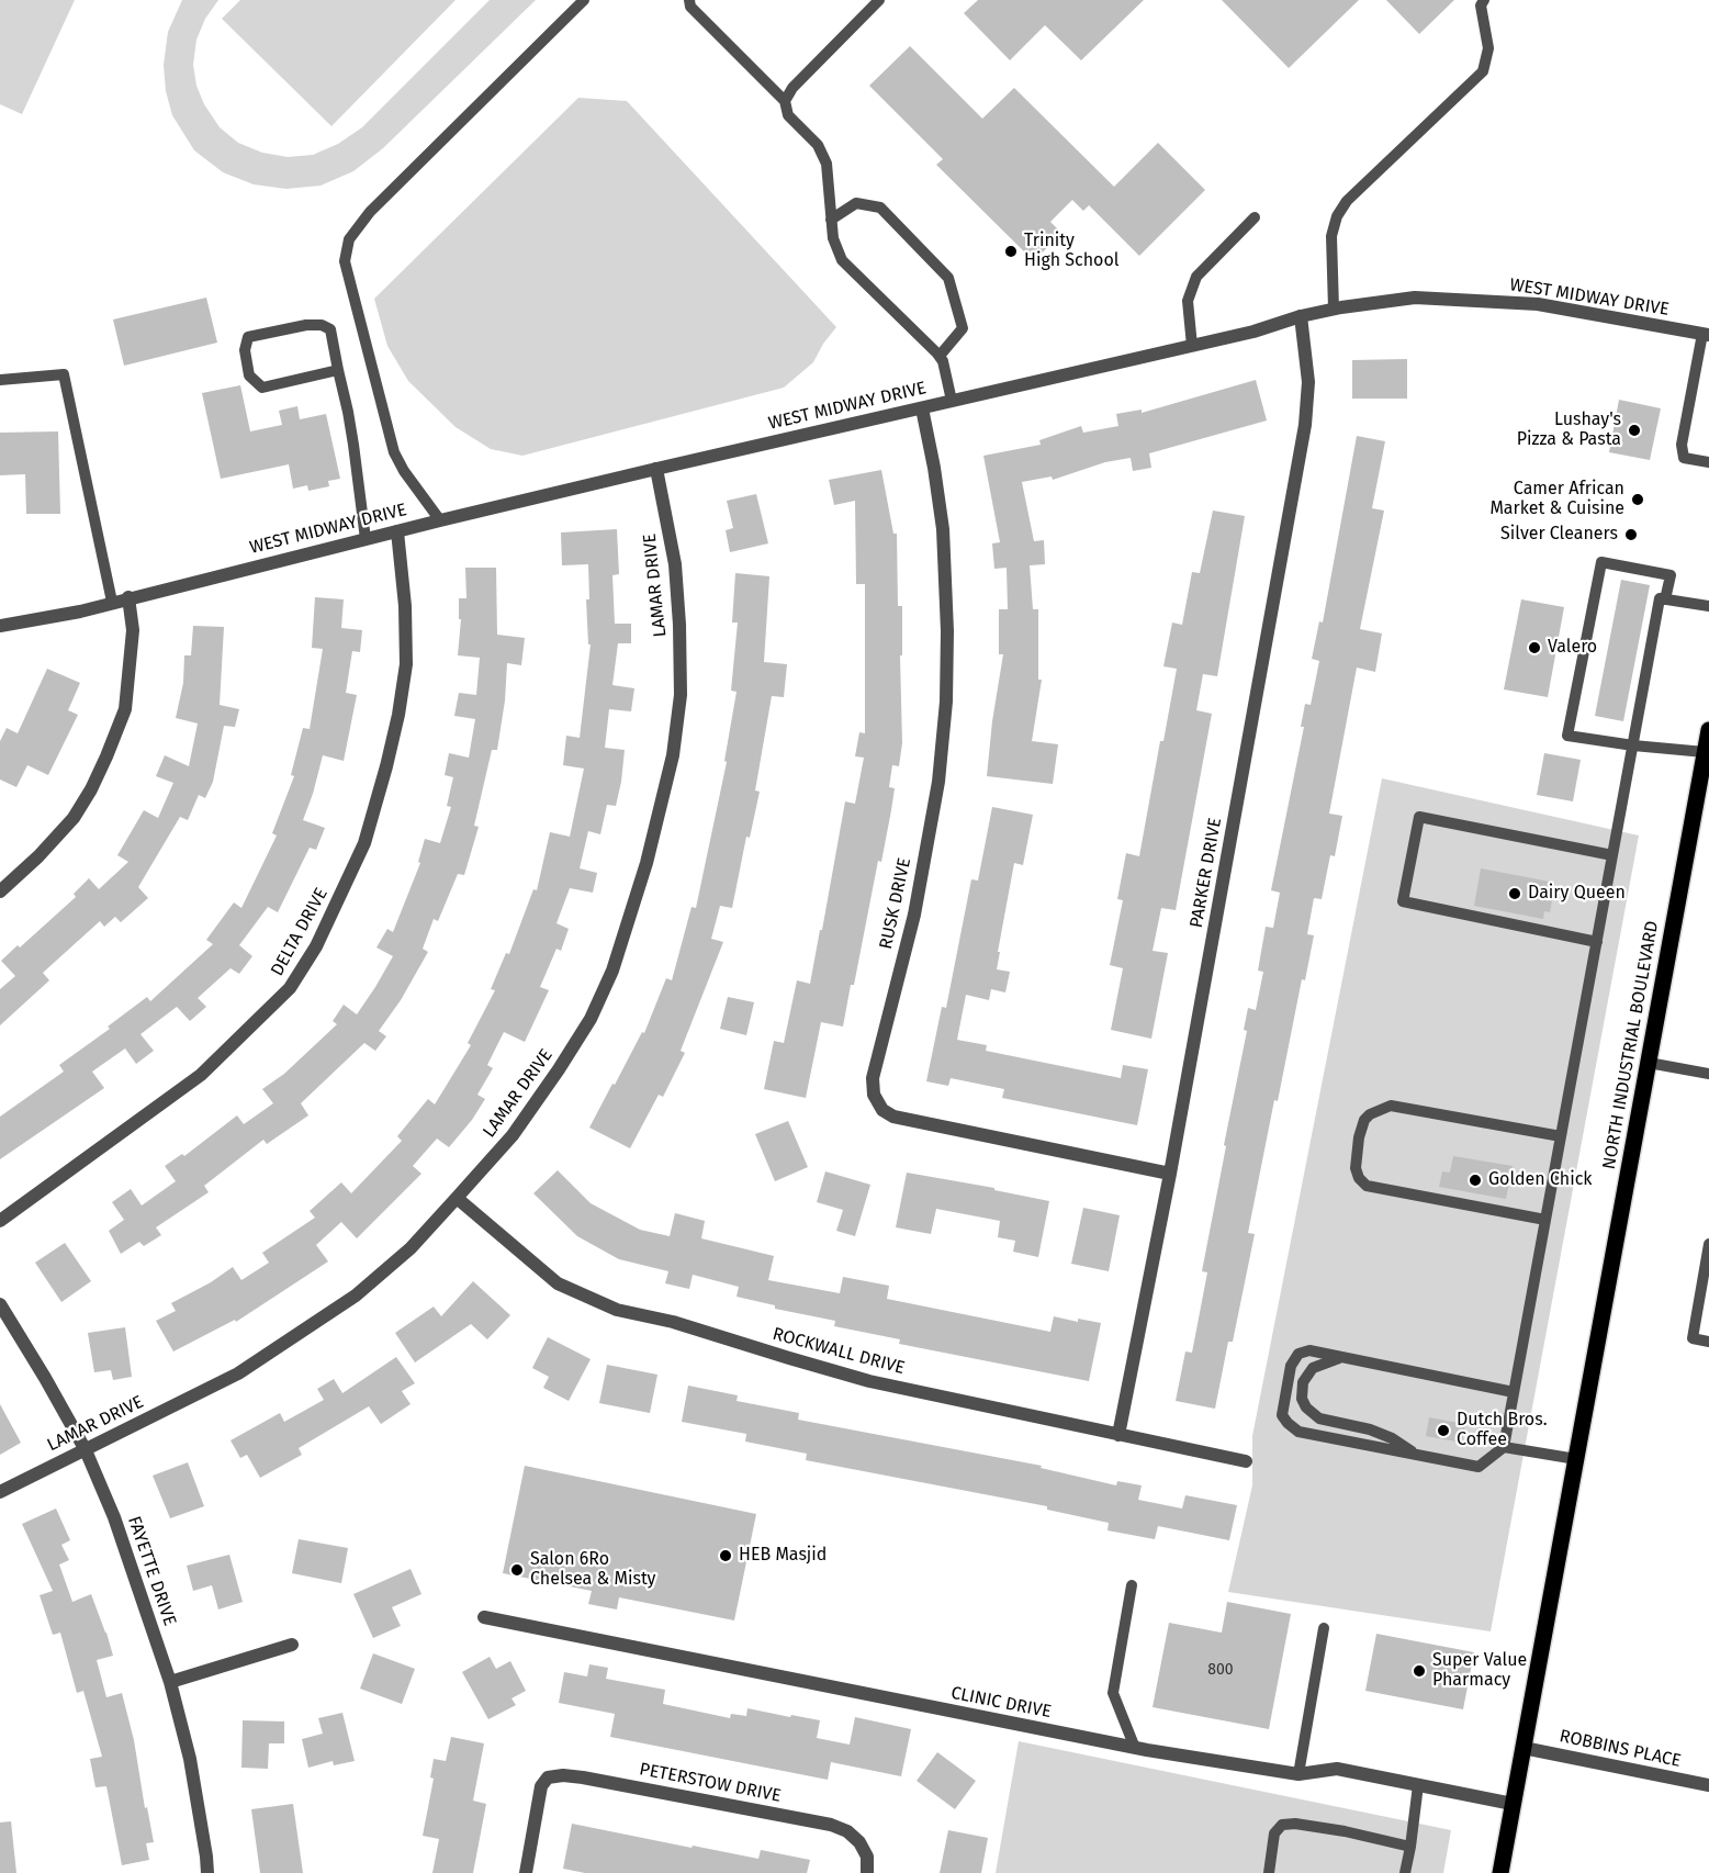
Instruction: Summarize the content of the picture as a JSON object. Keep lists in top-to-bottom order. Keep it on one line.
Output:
{"streets":{"main road":["NORTH INDUSTRIAL BOULEVARD"],"street":["WEST MIDWAY DRIVE","LAMAR DRIVE","PARKER DRIVE","RUSK DRIVE","DELTA DRIVE","ROCKWALL DRIVE","FAYETTE DRIVE","CLINIC DRIVE","ROBBINS PLACE","PETERSTOW DRIVE"]},"crossings":[["WEST MIDWAY DRIVE","LAMAR DRIVE"],["WEST MIDWAY DRIVE","PARKER DRIVE"],["WEST MIDWAY DRIVE","RUSK DRIVE"],["WEST MIDWAY DRIVE","DELTA DRIVE"],["LAMAR DRIVE","ROCKWALL DRIVE"],["LAMAR DRIVE","FAYETTE DRIVE"],["PARKER DRIVE","RUSK DRIVE"],["PARKER DRIVE","ROCKWALL DRIVE"],["NORTH INDUSTRIAL BOULEVARD","CLINIC DRIVE"],["NORTH INDUSTRIAL BOULEVARD","ROBBINS PLACE"]],"places":["Trinity High School","Lushay's Pizza & Pasta","Camer African Market & Cuisine","Silver Cleaners","Valero","Dairy Queen","Golden Chick","Dutch Bros. Coffee","HEB Masjid","Salon 6Ro Chelsea & Misty","Super Value Pharmacy"],"house_numbers":["800"]}
